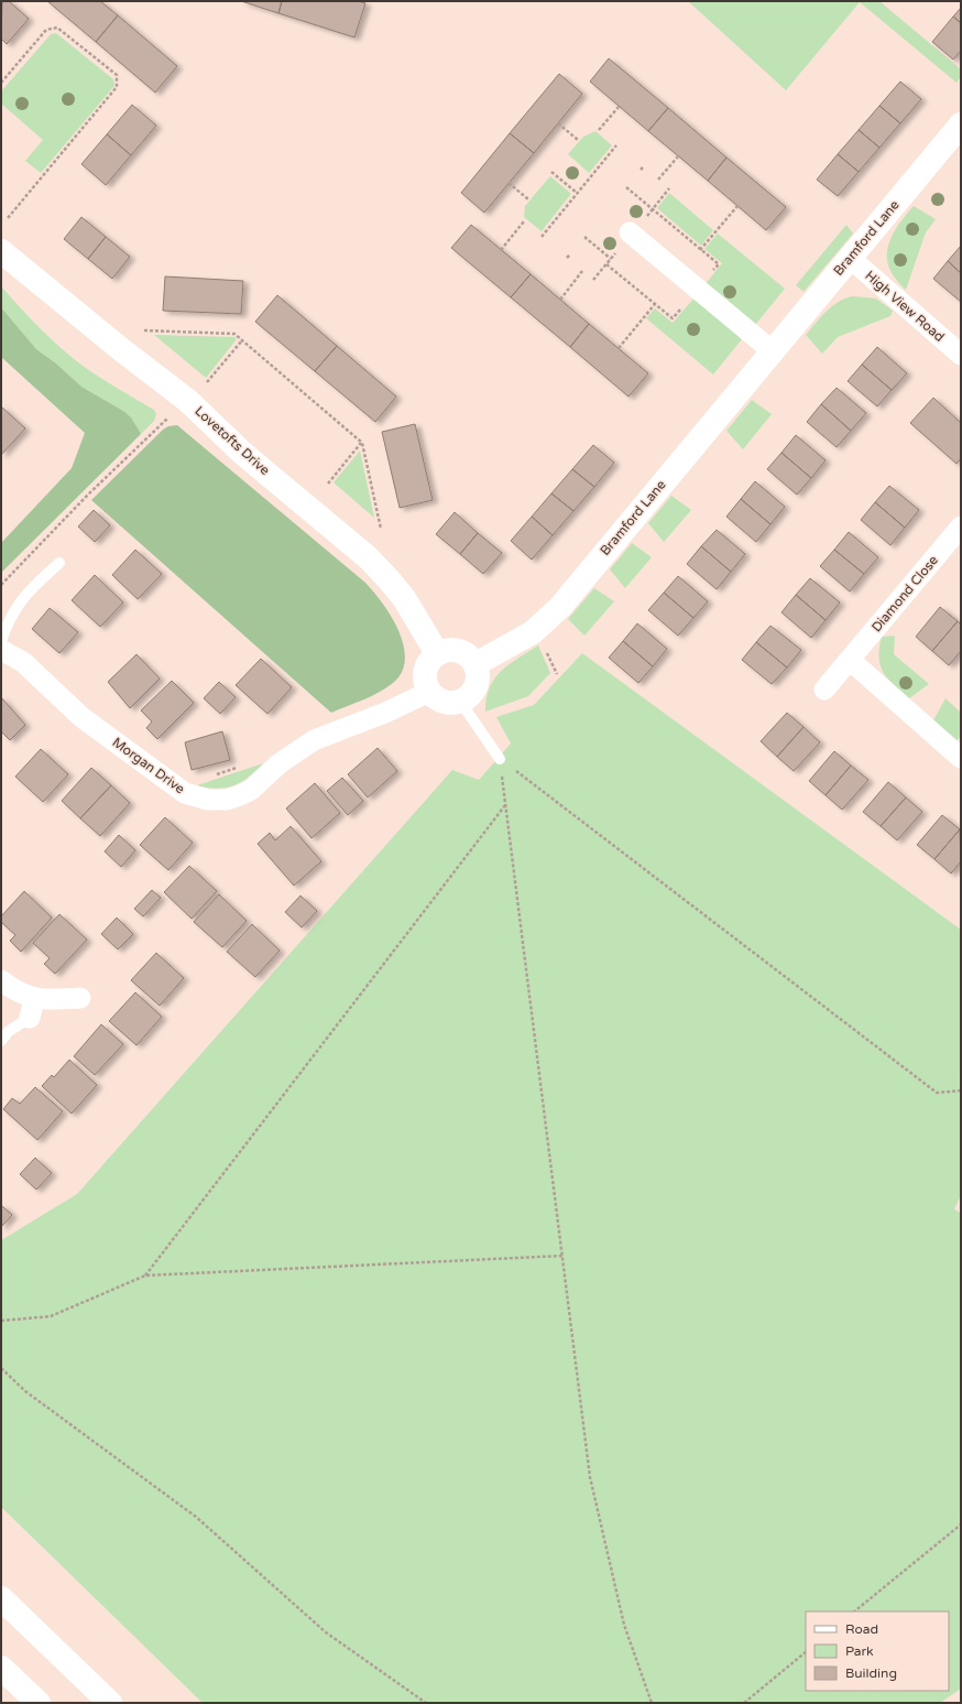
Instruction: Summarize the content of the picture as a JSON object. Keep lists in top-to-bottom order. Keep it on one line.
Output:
{"streets":{"main road":["Bramford Lane","Lovetofts Drive"],"street":["High View Road","Diamond Close","Morgan Drive"]},"crossings":[["Bramford Lane","High View Road"],["Bramford Lane","Lovetofts Drive"],["Bramford Lane","Morgan Drive"],["Lovetofts Drive","Morgan Drive"]],"legend":["Road","Park","Building"]}
